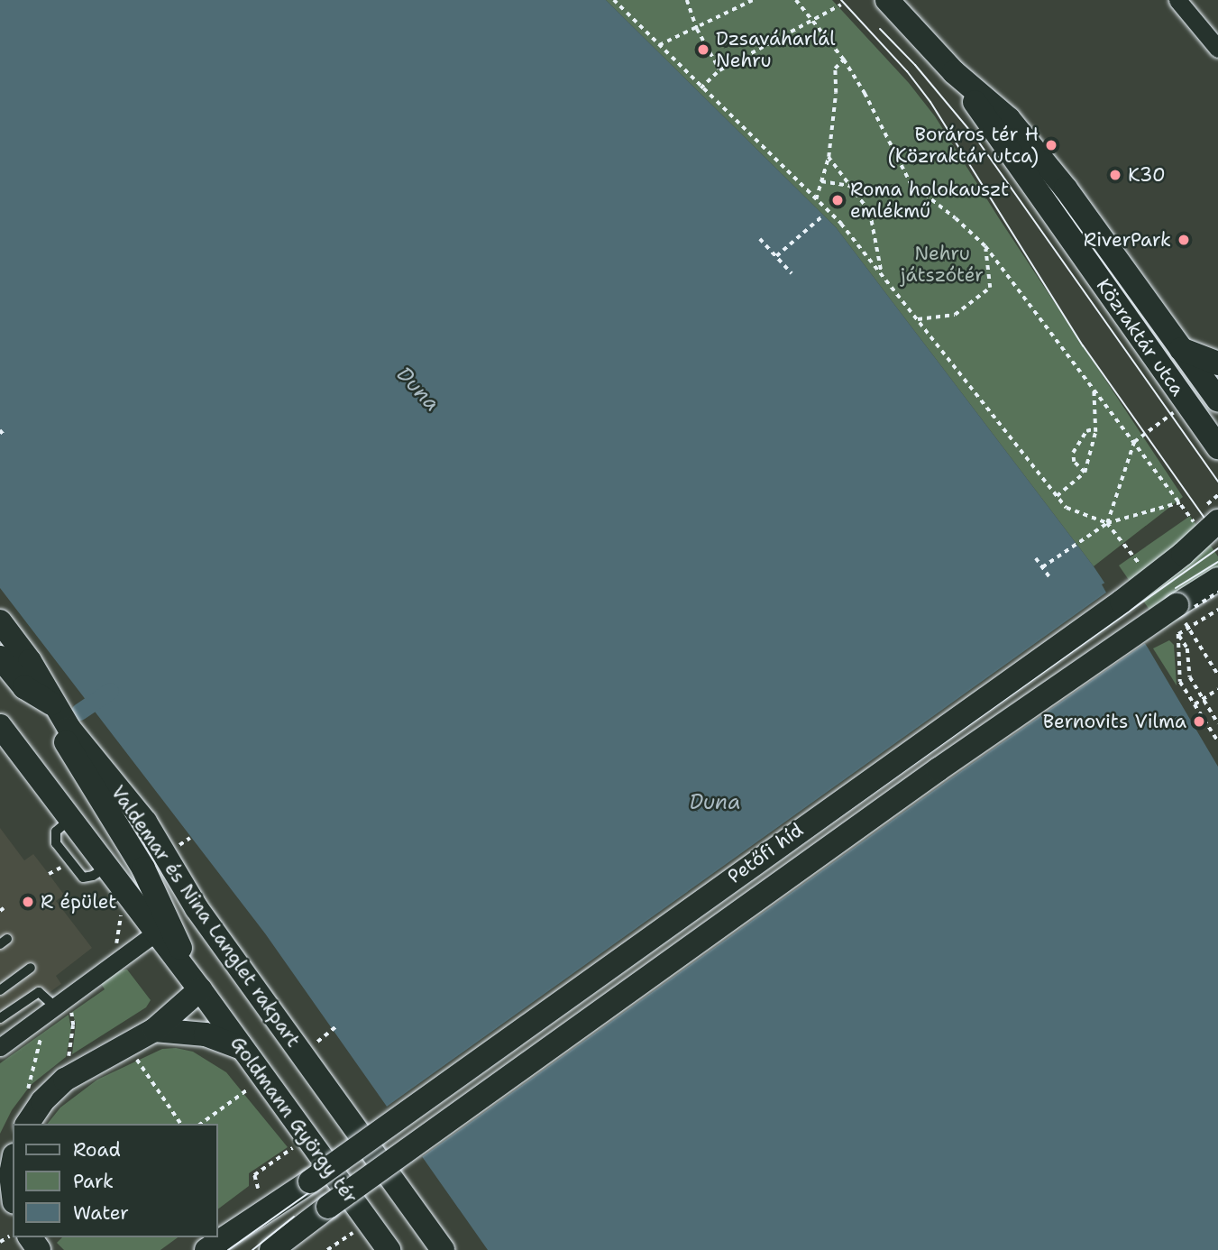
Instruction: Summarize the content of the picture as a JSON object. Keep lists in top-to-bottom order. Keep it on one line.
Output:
{"streets":{"main road":["Közraktár utca","Petőfi híd","Valdemar és Nina Langlet rakpart","Goldmann György tér"]},"water":["Duna"],"parks":["Nehru játszótér"],"places":["Dzsaváharlál Nehru","Boráros tér H (Közraktár utca)","K30","Roma holokauszt emlékmű","RiverPark","Bernovits Vilma","R épület"],"legend":["Road","Park","Water"]}
